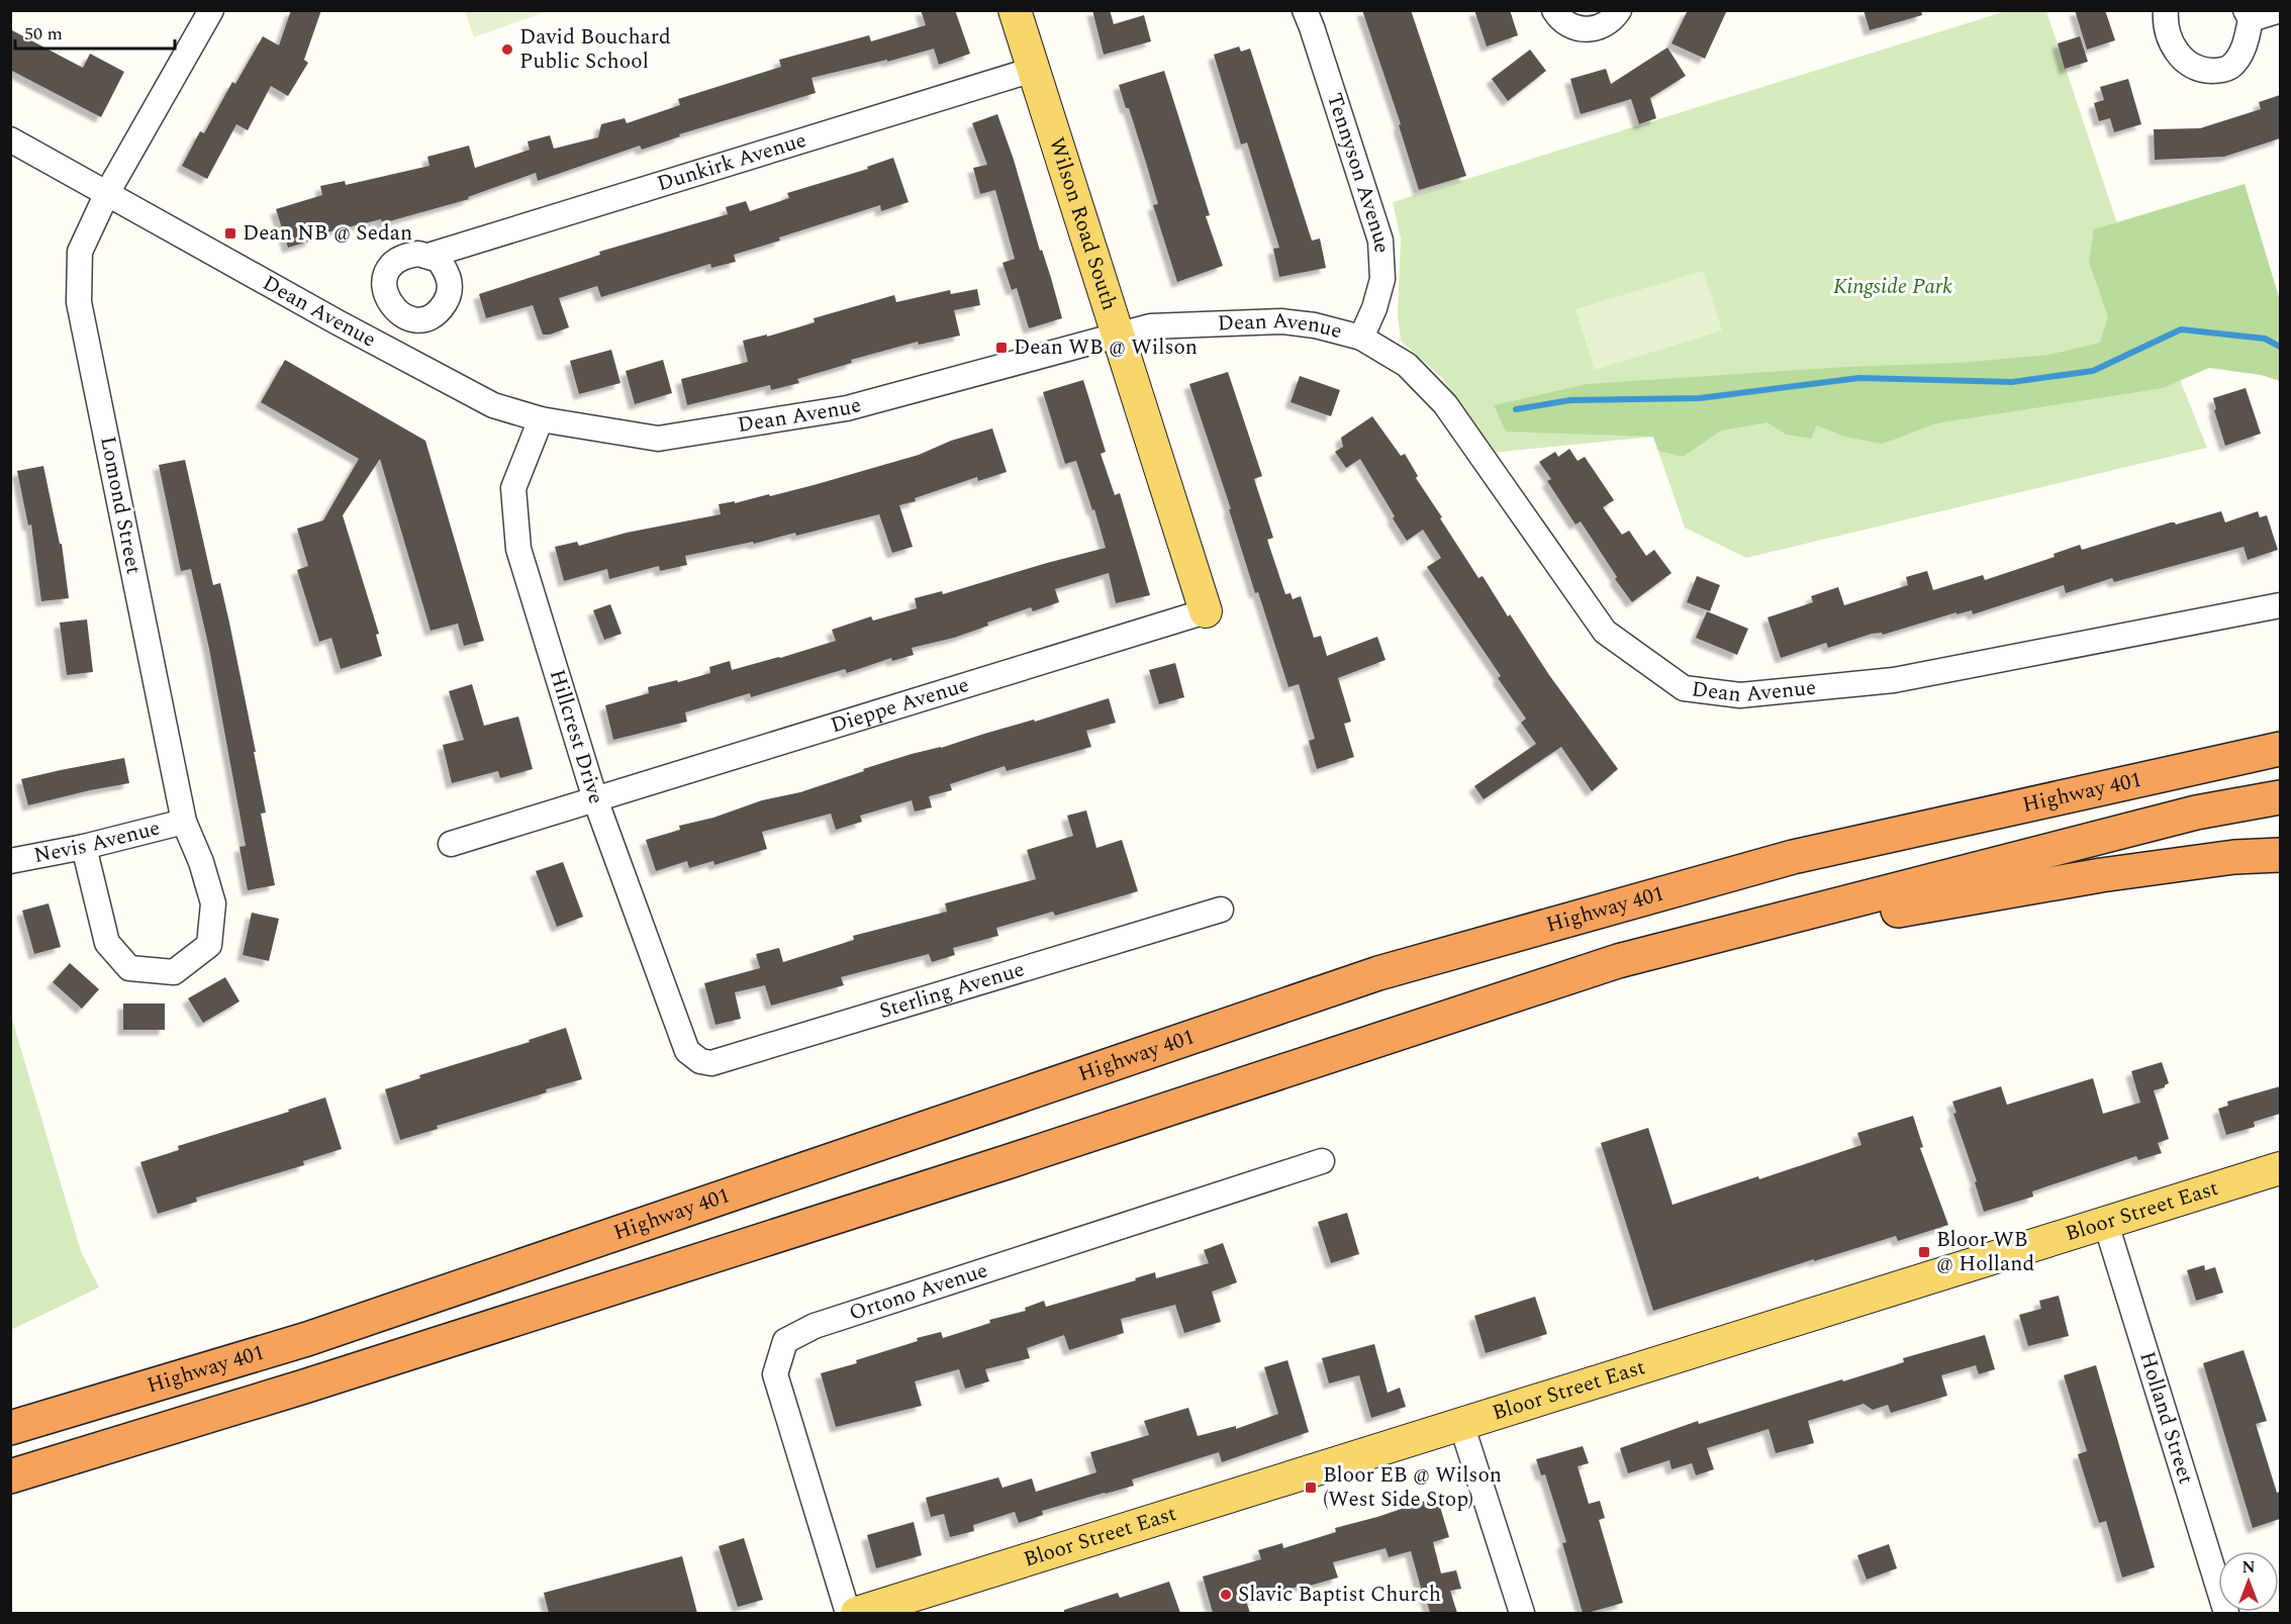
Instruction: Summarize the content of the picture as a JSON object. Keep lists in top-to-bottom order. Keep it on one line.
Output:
{"streets":{"highway":["Highway 401"],"main road":["Wilson Road South","Bloor Street East"],"street":["Dunkirk Avenue","Tennyson Avenue","Dean Avenue","Lomond Street","Dieppe Avenue","Hillcrest Drive","Nevis Avenue","Sterling Avenue","Ortono Avenue","Holland Street"]},"crossings":[["Dunkirk Avenue","Wilson Road South"],["Tennyson Avenue","Dean Avenue"],["Wilson Road South","Dean Avenue"],["Wilson Road South","Dieppe Avenue"],["Dean Avenue","Lomond Street"],["Dean Avenue","Hillcrest Drive"],["Lomond Street","Nevis Avenue"],["Dieppe Avenue","Hillcrest Drive"],["Hillcrest Drive","Sterling Avenue"],["Bloor Street East","Holland Street"]],"parks":["Kingside Park"],"places":{"other":["David Bouchard Public School","Slavic Baptist Church"],"transit":["Dean NB @ Sedan","Dean WB @ Wilson","Bloor WB @ Holland","Bloor EB @ Wilson (West Side Stop)"]},"scale_bar":"50 m","north":"top"}
